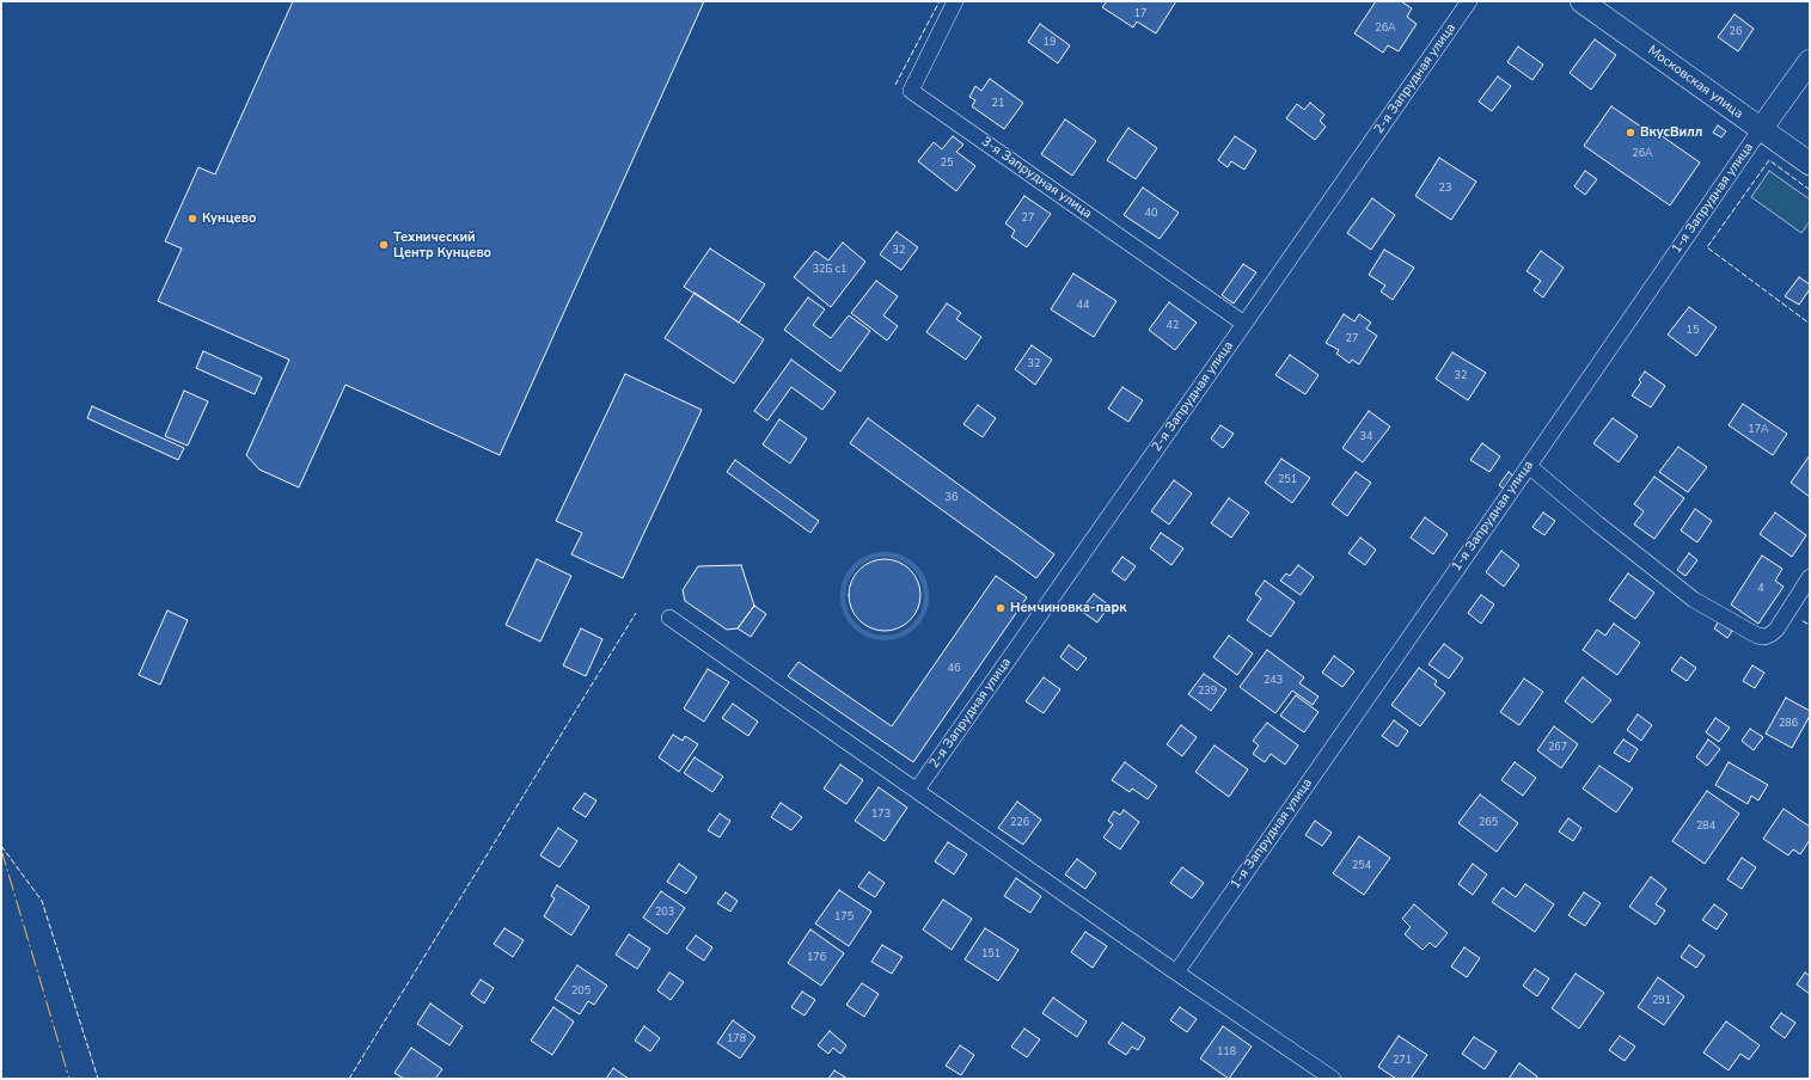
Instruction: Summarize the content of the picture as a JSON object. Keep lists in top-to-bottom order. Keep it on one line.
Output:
{"streets":{"street":["2-я Запрудная улица","Московская улица","3-я Запрудная улица","1-я Запрудная улица"]},"crossings":[["2-я Запрудная улица","3-я Запрудная улица"],["Московская улица","1-я Запрудная улица"]],"places":["ВкусВилл","Кунцево","Технический Центр Кунцево","Немчиновка-парк"],"house_numbers":["17","26А","26","19","21","26А","25","23","40","27","32","32Б с1","44","42","15","27","32","32","17А","34","251","36","4","46","243","239","286","267","173","226","265","284","254","203","175","151","176","205","291","178","118","271"]}
